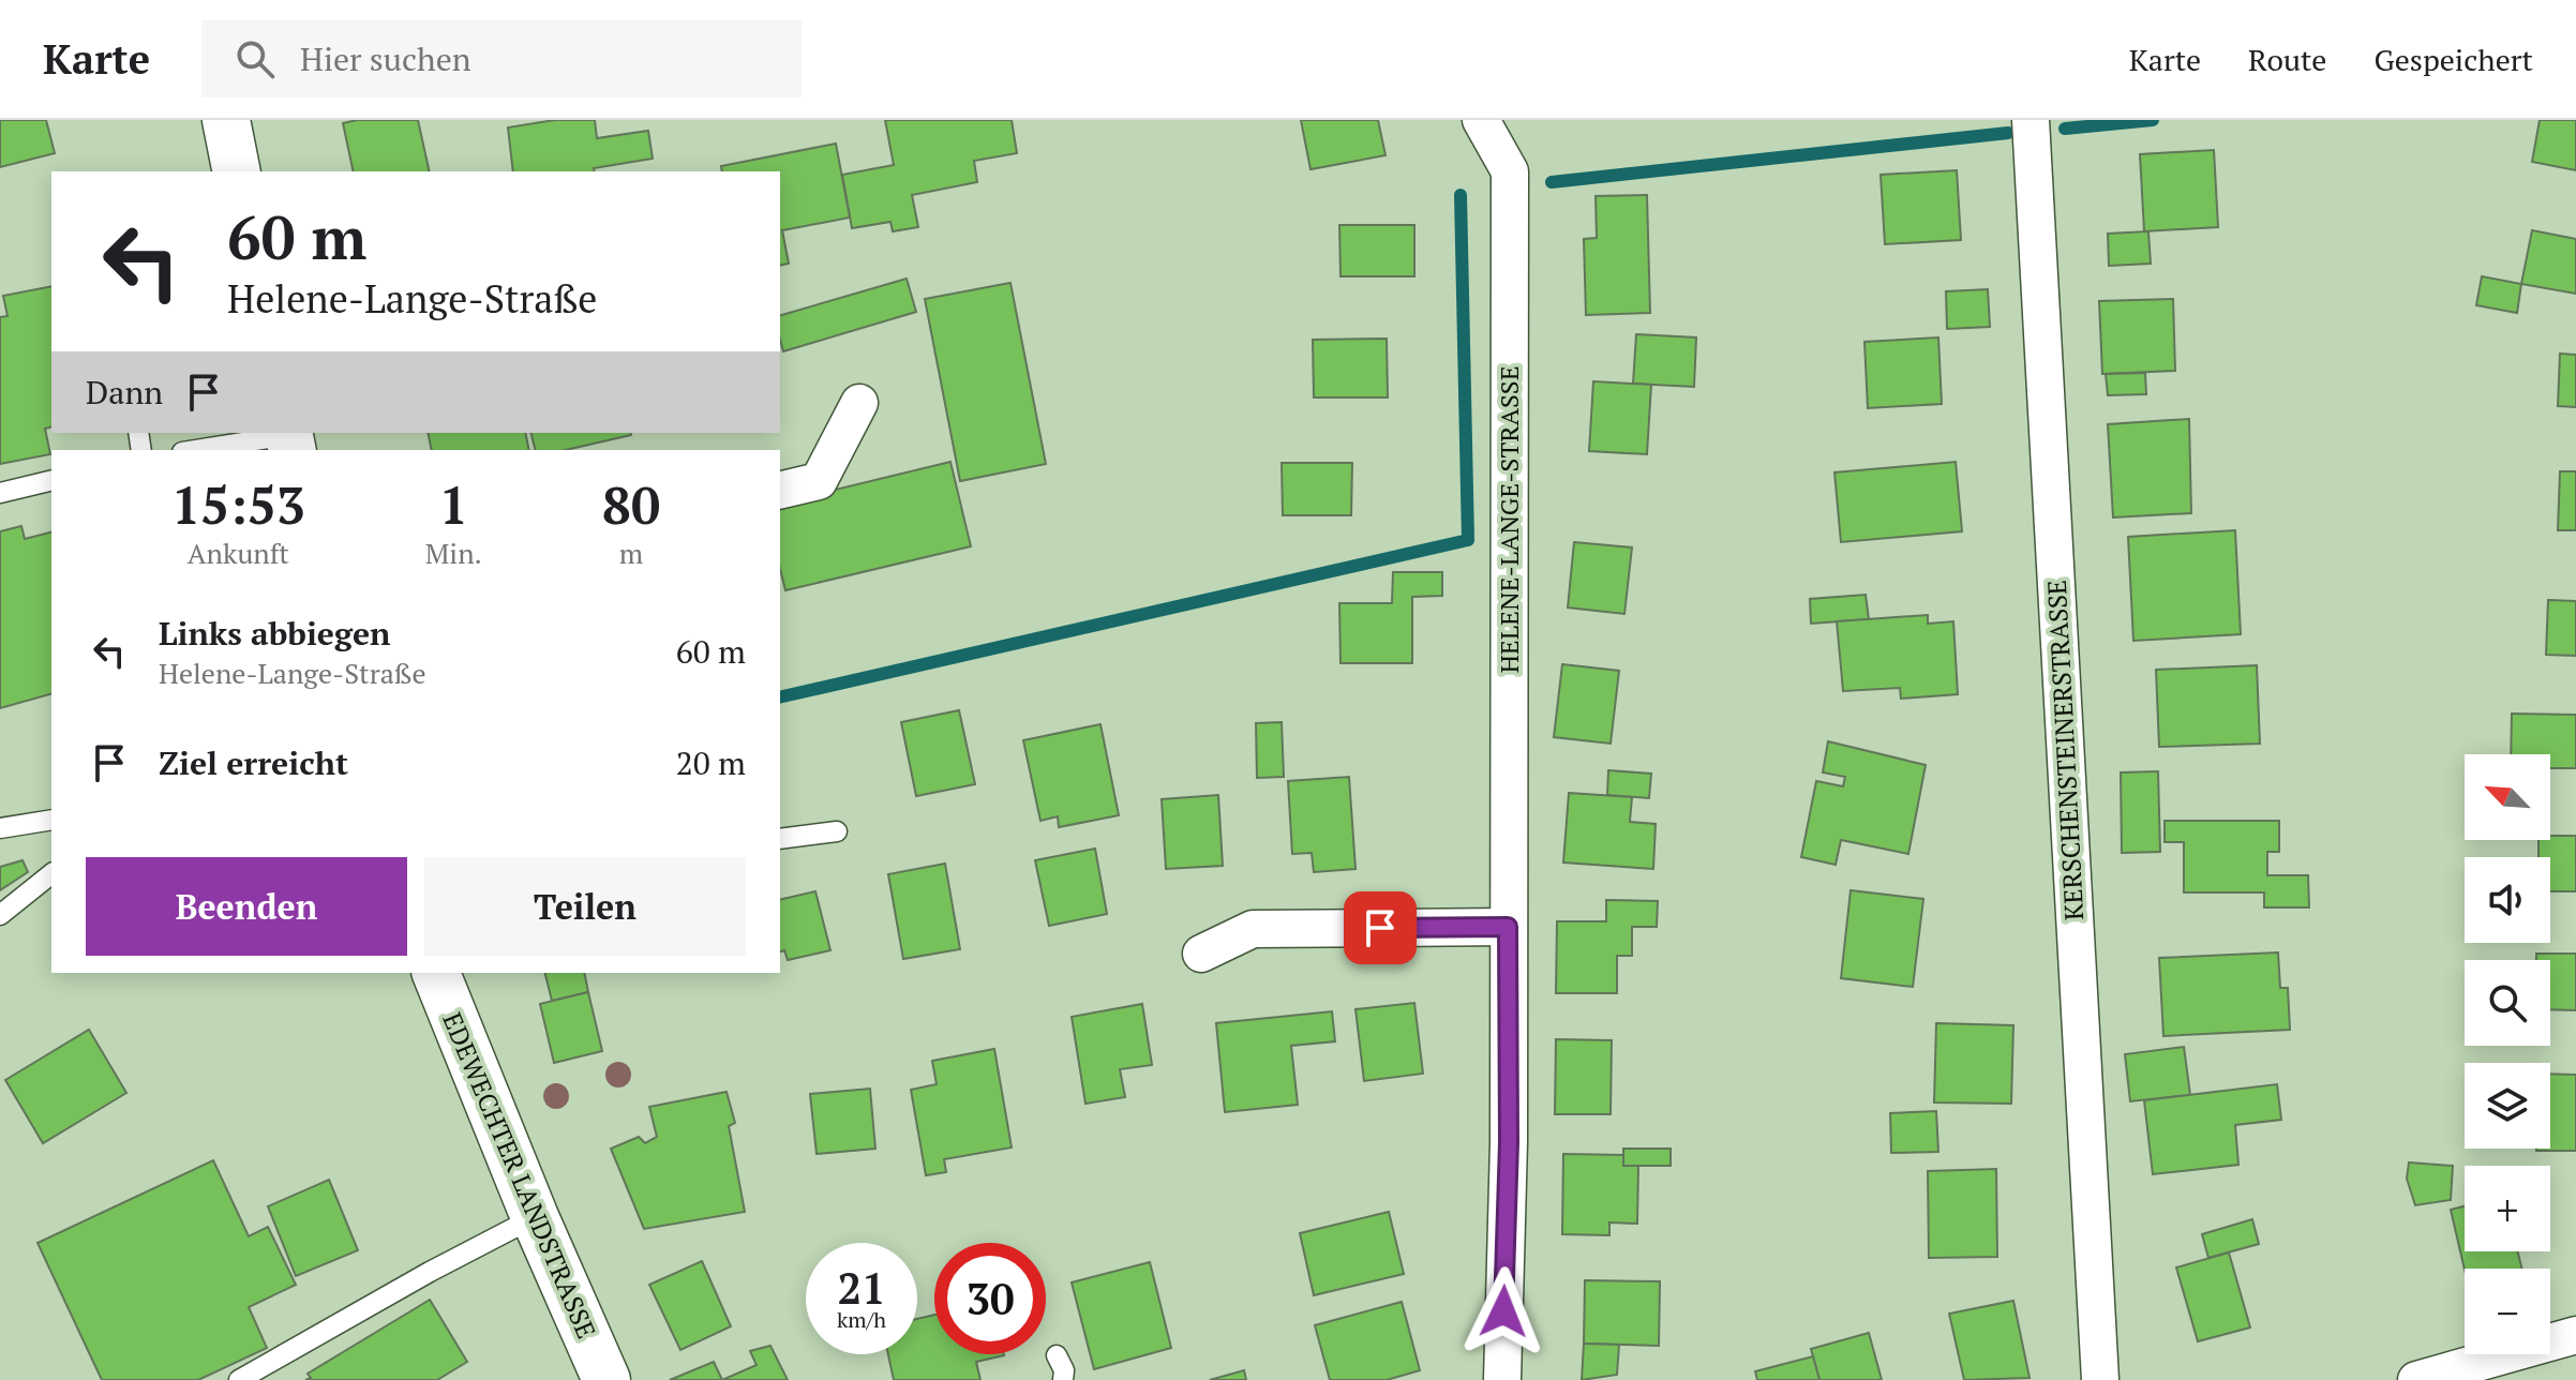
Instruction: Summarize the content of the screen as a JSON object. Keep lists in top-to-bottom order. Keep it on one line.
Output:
{"streets":{"main road":["EDEWECHTER LANDSTRASSE"],"street":["HELENE-LANGE-STRASSE","KERSCHENSTEINERSTRASSE"]},"north":"top left","page":{"header":"Karte","search":"Hier suchen","nav":["Karte","Route","Gespeichert"],"turn":["60 m","Helene-Lange-Straße"],"then":"Dann","eta":["15:53","Ankunft","1","Min.","80","m"],"list":[{"name":"Links abbiegen","note":"Helene-Lange-Straße","value":"60 m"},{"name":"Ziel erreicht","value":"20 m"}],"map_buttons":["+","−"],"buttons":["Beenden","Teilen"],"speed":"21 km/h","limit":"30"}}
